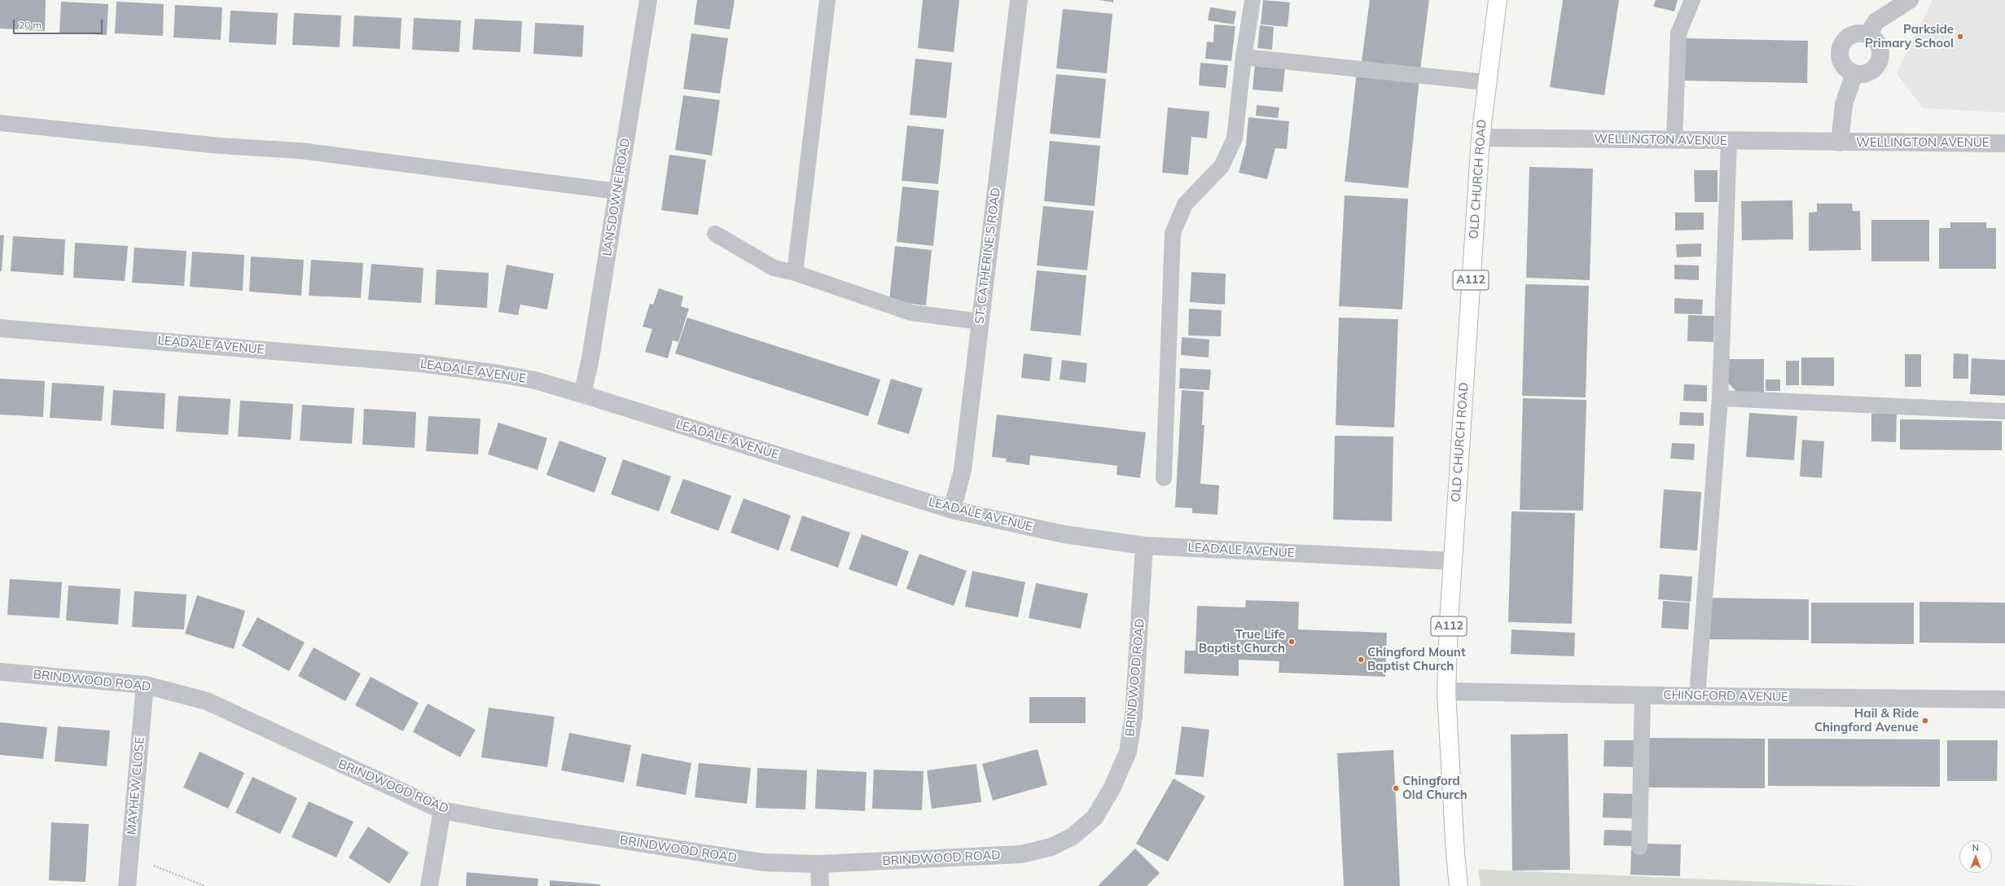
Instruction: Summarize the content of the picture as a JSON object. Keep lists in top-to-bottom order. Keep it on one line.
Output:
{"streets":{"main road":["OLD CHURCH ROAD","A112"],"street":["WELLINGTON AVENUE","LANSDOWNE ROAD","ST. CATHERINE'S ROAD","LEADALE AVENUE","BRINDWOOD ROAD","CHINGFORD AVENUE","MAYHEW CLOSE"]},"crossings":[["WELLINGTON AVENUE","OLD CHURCH ROAD"],["OLD CHURCH ROAD","LEADALE AVENUE"],["OLD CHURCH ROAD","CHINGFORD AVENUE"],["LANSDOWNE ROAD","LEADALE AVENUE"],["ST. CATHERINE'S ROAD","LEADALE AVENUE"],["LEADALE AVENUE","BRINDWOOD ROAD"],["BRINDWOOD ROAD","MAYHEW CLOSE"]],"places":["Parkside Primary School","True Life Baptist Church","Chingford Mount Baptist Church","Hail & Ride Chingford Avenue","Chingford Old Church"],"scale_bar":"20 m","north":"top"}
